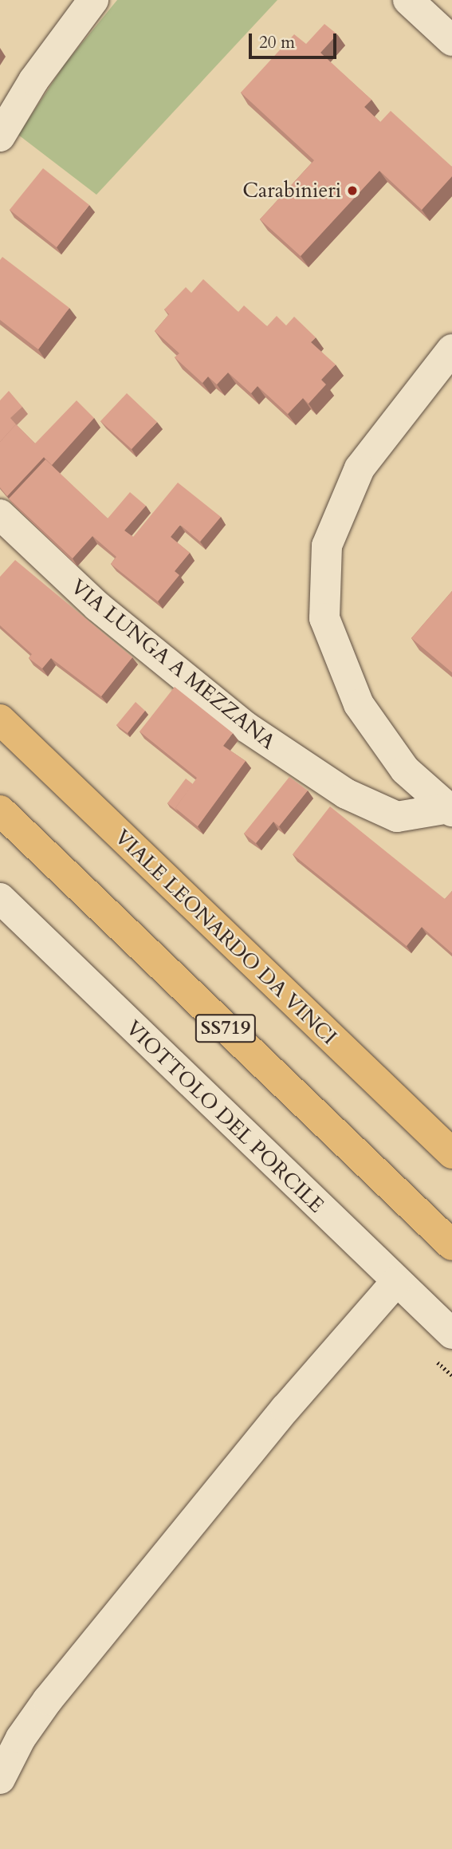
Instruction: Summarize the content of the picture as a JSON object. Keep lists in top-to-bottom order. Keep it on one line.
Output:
{"streets":{"highway":["VIALE LEONARDO DA VINCI","SS719"],"street":["VIA LUNGA A MEZZANA","VIOTTOLO DEL PORCILE"]},"places":["Carabinieri"],"scale_bar":"20 m"}
